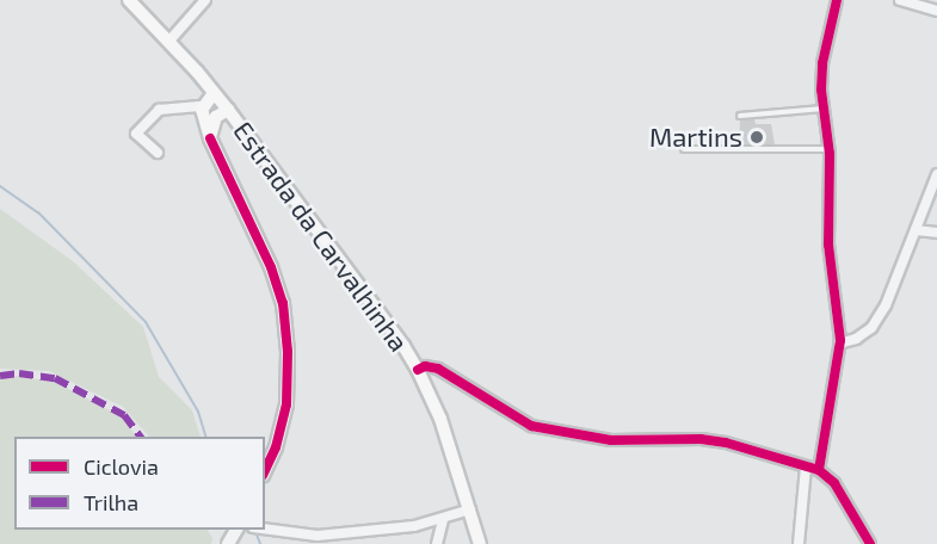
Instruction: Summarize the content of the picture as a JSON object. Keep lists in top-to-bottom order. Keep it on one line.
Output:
{"streets":{"main road":["Estrada da Carvalhinha"]},"places":["Martins"],"legend":["Ciclovia","Trilha"]}
